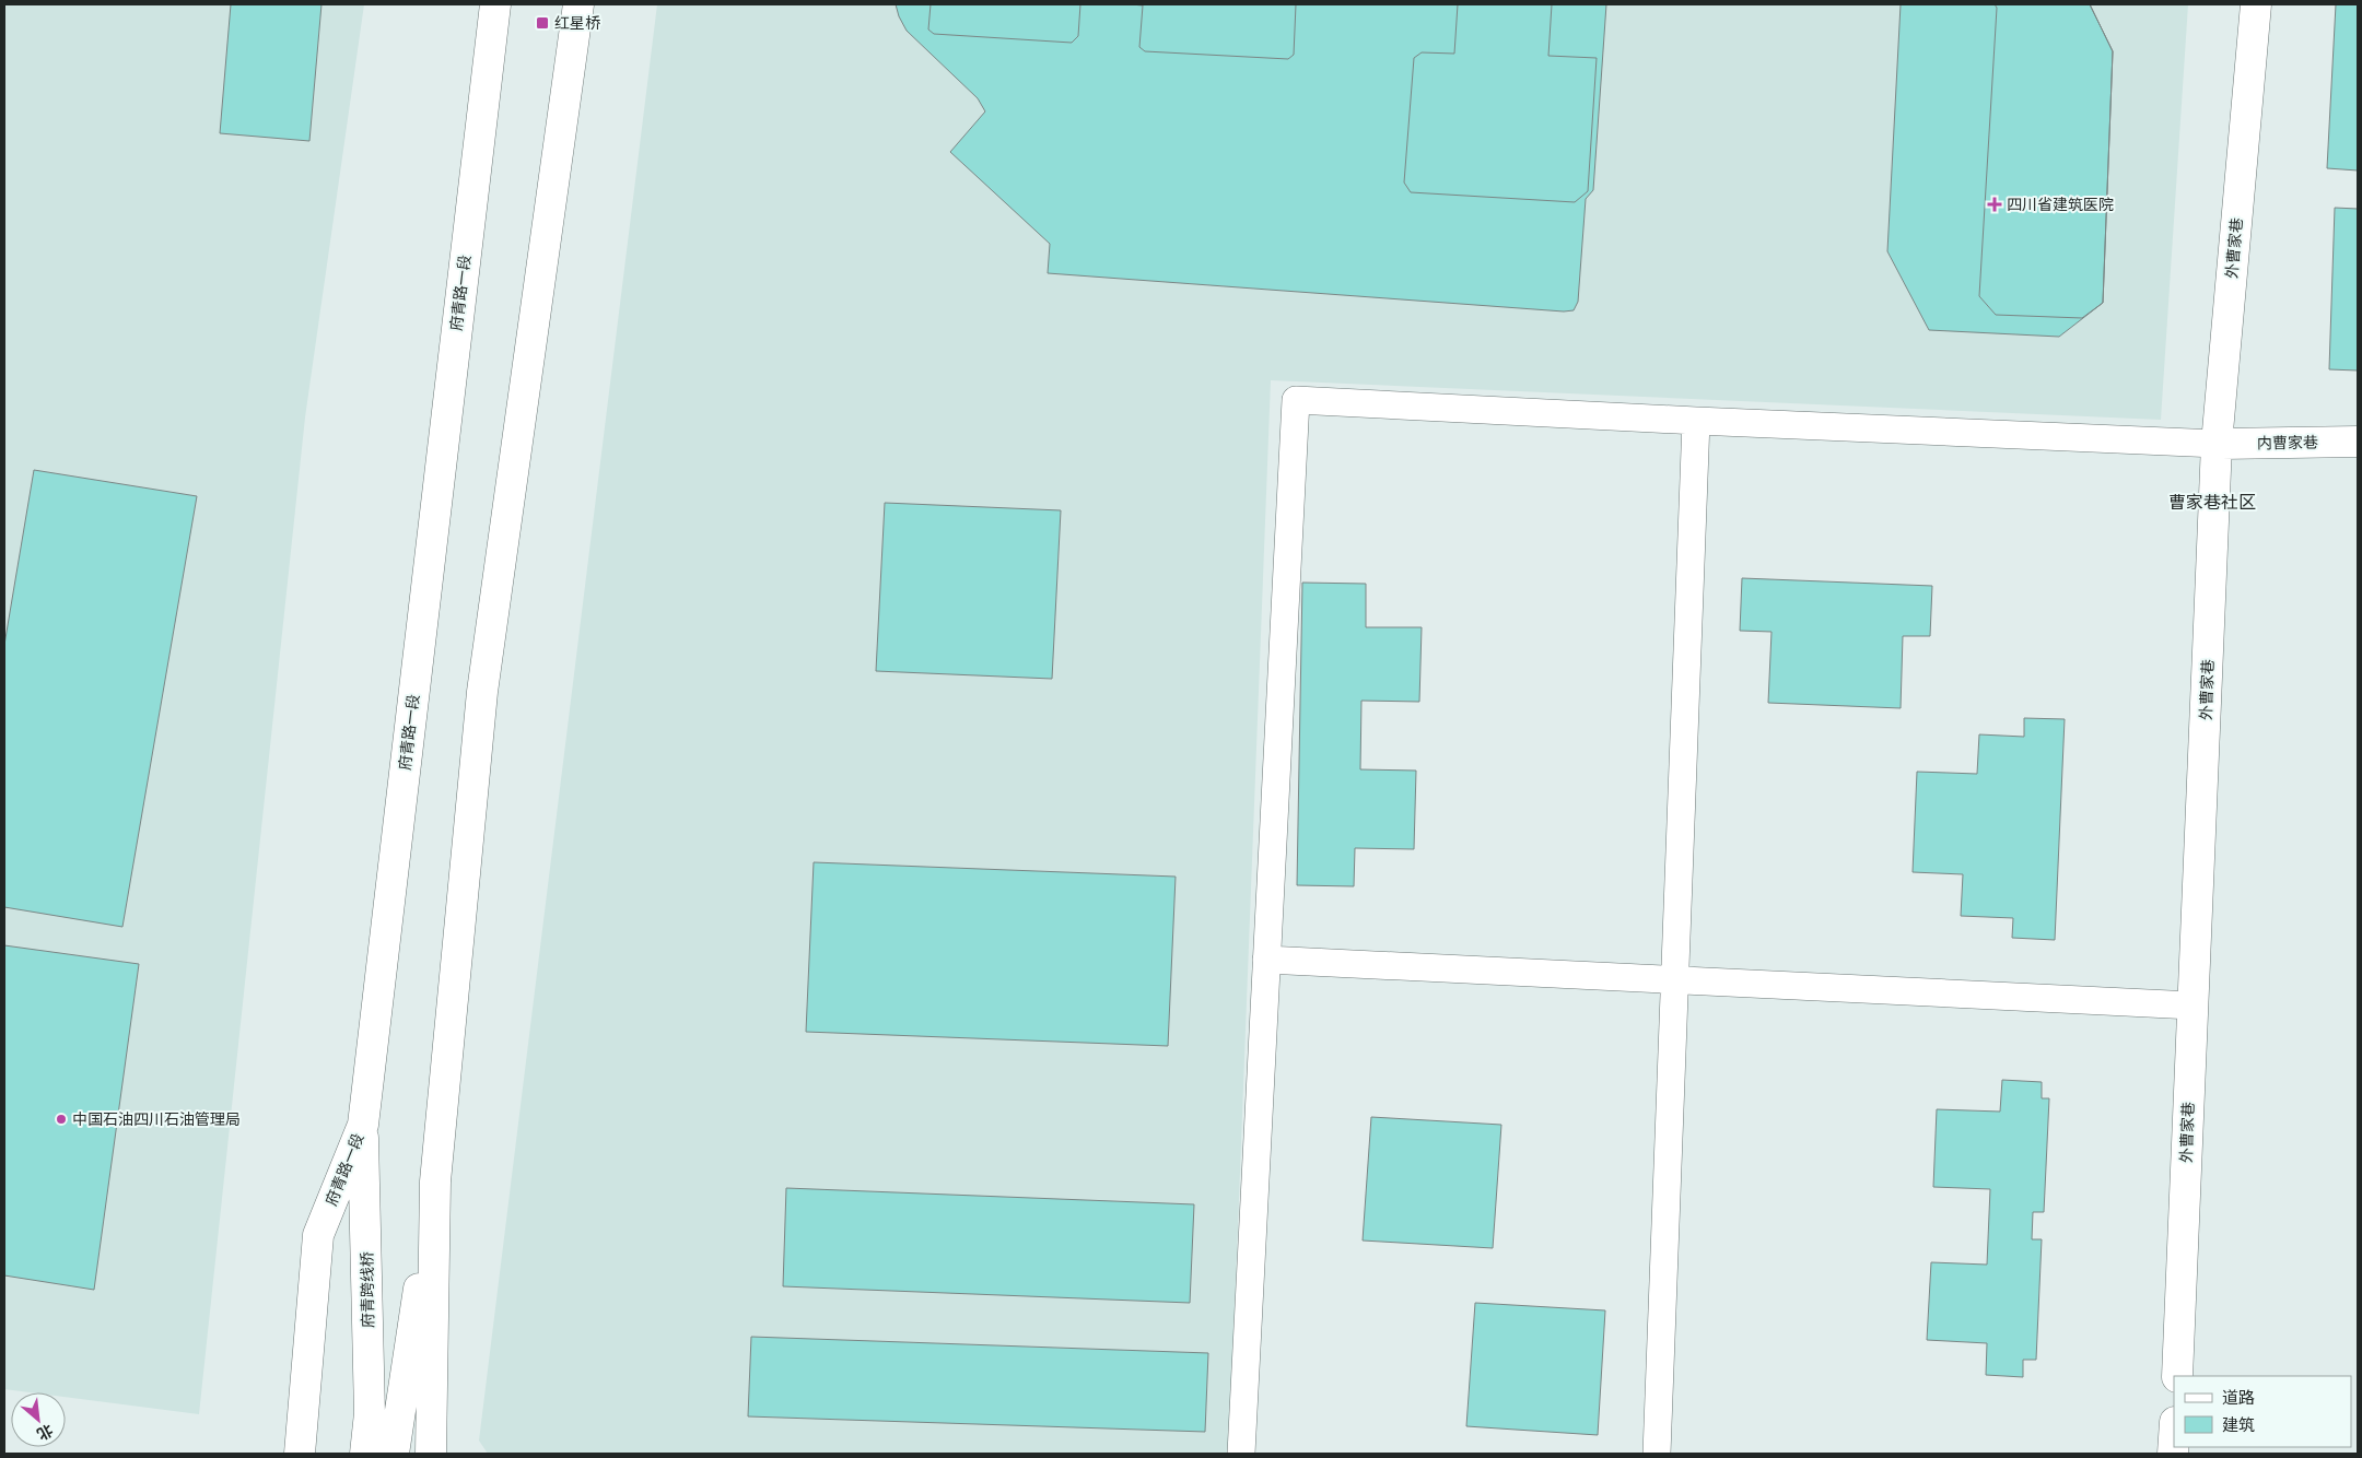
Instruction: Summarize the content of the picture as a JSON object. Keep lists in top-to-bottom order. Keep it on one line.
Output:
{"streets":{"main road":["外曹家巷","府青路一段","内曹家巷","府青跨线桥"]},"crossings":[["外曹家巷","内曹家巷"],["府青路一段","府青跨线桥"]],"districts":["曹家巷社区"],"places":{"transit":["红星桥"],"health":["四川省建筑医院"],"other":["中国石油四川石油管理局"]},"legend":["道路","建筑"],"north":"bottom right"}
